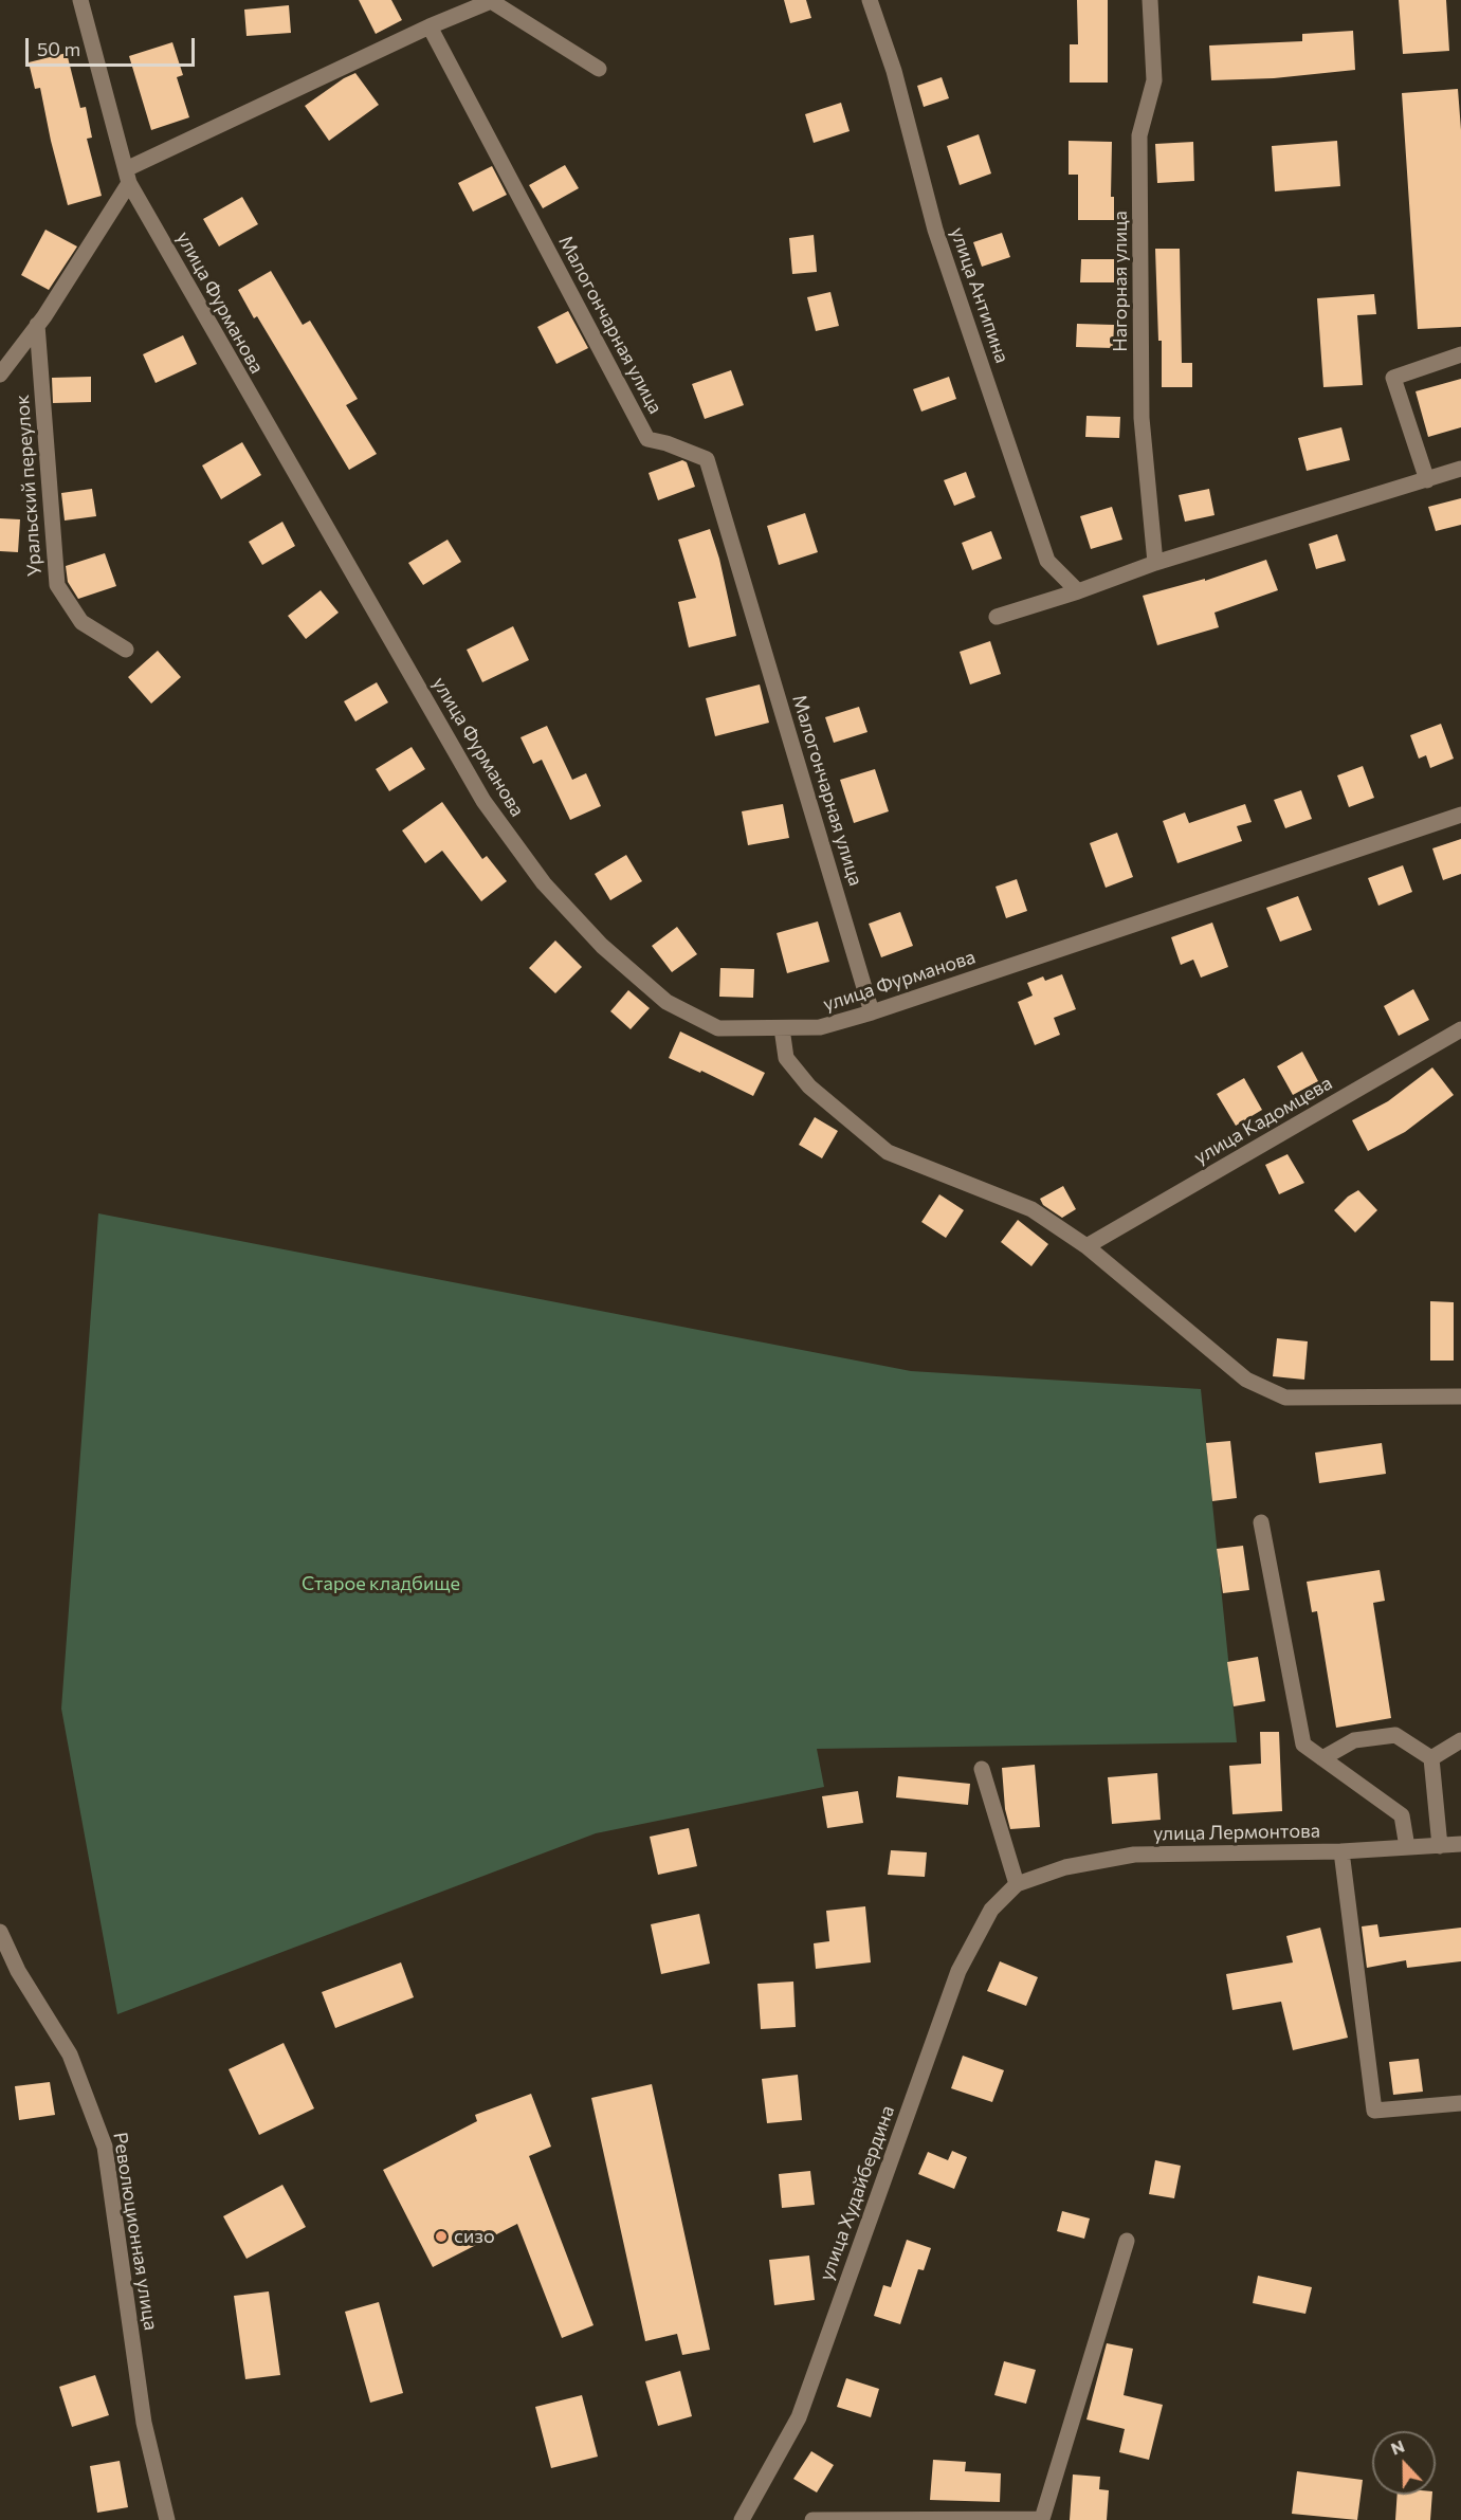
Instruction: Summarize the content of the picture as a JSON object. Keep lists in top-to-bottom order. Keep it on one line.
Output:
{"streets":{"street":["Нагорная улица","улица Антипина","улица Фурманова","Малогончарная улица","Уральский переулок","улица Кадомцева","улица Лермонтова","улица Худайбердина","Революционная улица"]},"crossings":[["улица Фурманова","Малогончарная улица"],["улица Лермонтова","улица Худайбердина"]],"parks":["Старое кладбище"],"places":["сизо"],"scale_bar":"50 m","north":"top"}
